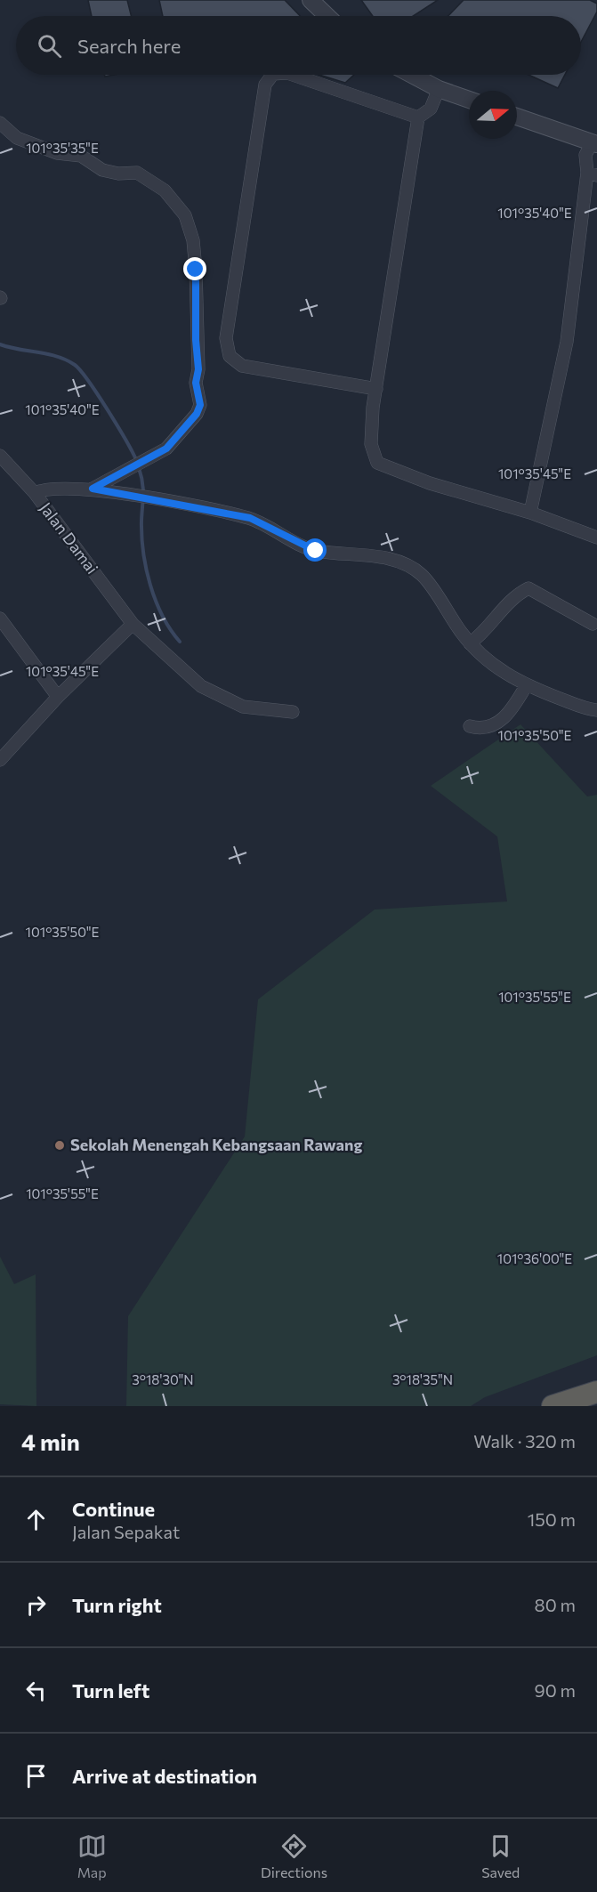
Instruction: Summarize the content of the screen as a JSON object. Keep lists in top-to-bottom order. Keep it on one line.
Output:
{"streets":{"street":["Jalan Damai"]},"places":["Sekolah Menengah Kebangsaan Rawang"],"north":"right","page":{"search":"Search here","heading":["4 min","Walk · 320 m"],"list":[["Continue","Jalan Sepakat","150 m"],["Turn right","80 m"],["Turn left","90 m"],"Arrive at destination"],"nav":["Map","Directions","Saved"]},"coordinates":["101°35'35\"E","101°35'40\"E","101°35'45\"E","101°35'50\"E","101°35'55\"E","101°36'00\"E","3°18'30\"N","3°18'35\"N"]}
